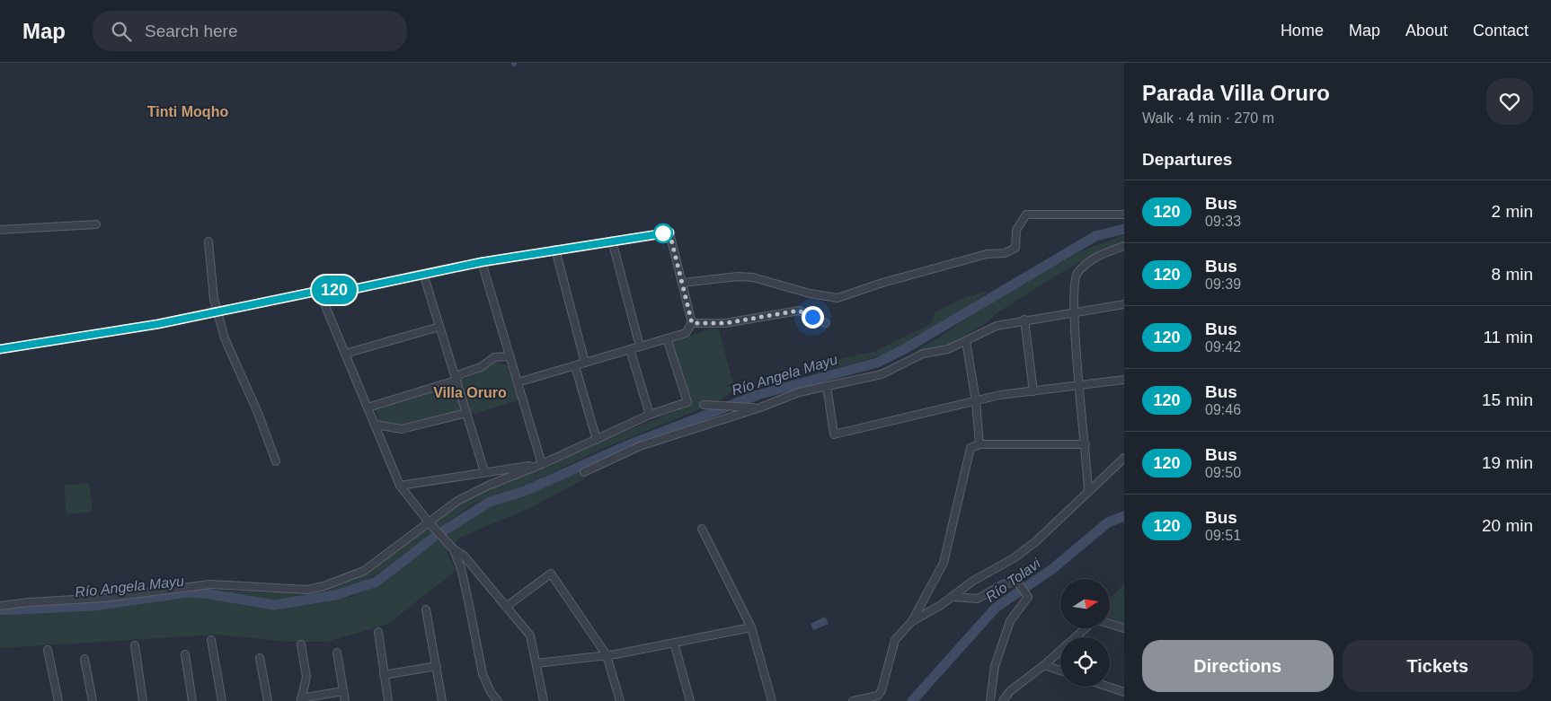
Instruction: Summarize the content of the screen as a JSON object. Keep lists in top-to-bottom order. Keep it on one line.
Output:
{"districts":["Tinti Moqho","Villa Oruro"],"water":["Río Angela Mayu","Río Tolavi"],"lines":["bus line 120"],"north":"right","page":{"header":"Map","search":"Search here","nav":["Home","Map","About","Contact"],"on_map":"120","heading":[["Parada Villa Oruro","Walk · 4 min · 270 m"],"Departures"],"list":[{"mark":"120","name":"Bus","note":"09:33","value":"2 min"},{"mark":"120","name":"Bus","note":"09:39","value":"8 min"},{"mark":"120","name":"Bus","note":"09:42","value":"11 min"},{"mark":"120","name":"Bus","note":"09:46","value":"15 min"},{"mark":"120","name":"Bus","note":"09:50","value":"19 min"},{"mark":"120","name":"Bus","note":"09:51","value":"20 min"}],"buttons":["Directions","Tickets"]}}
